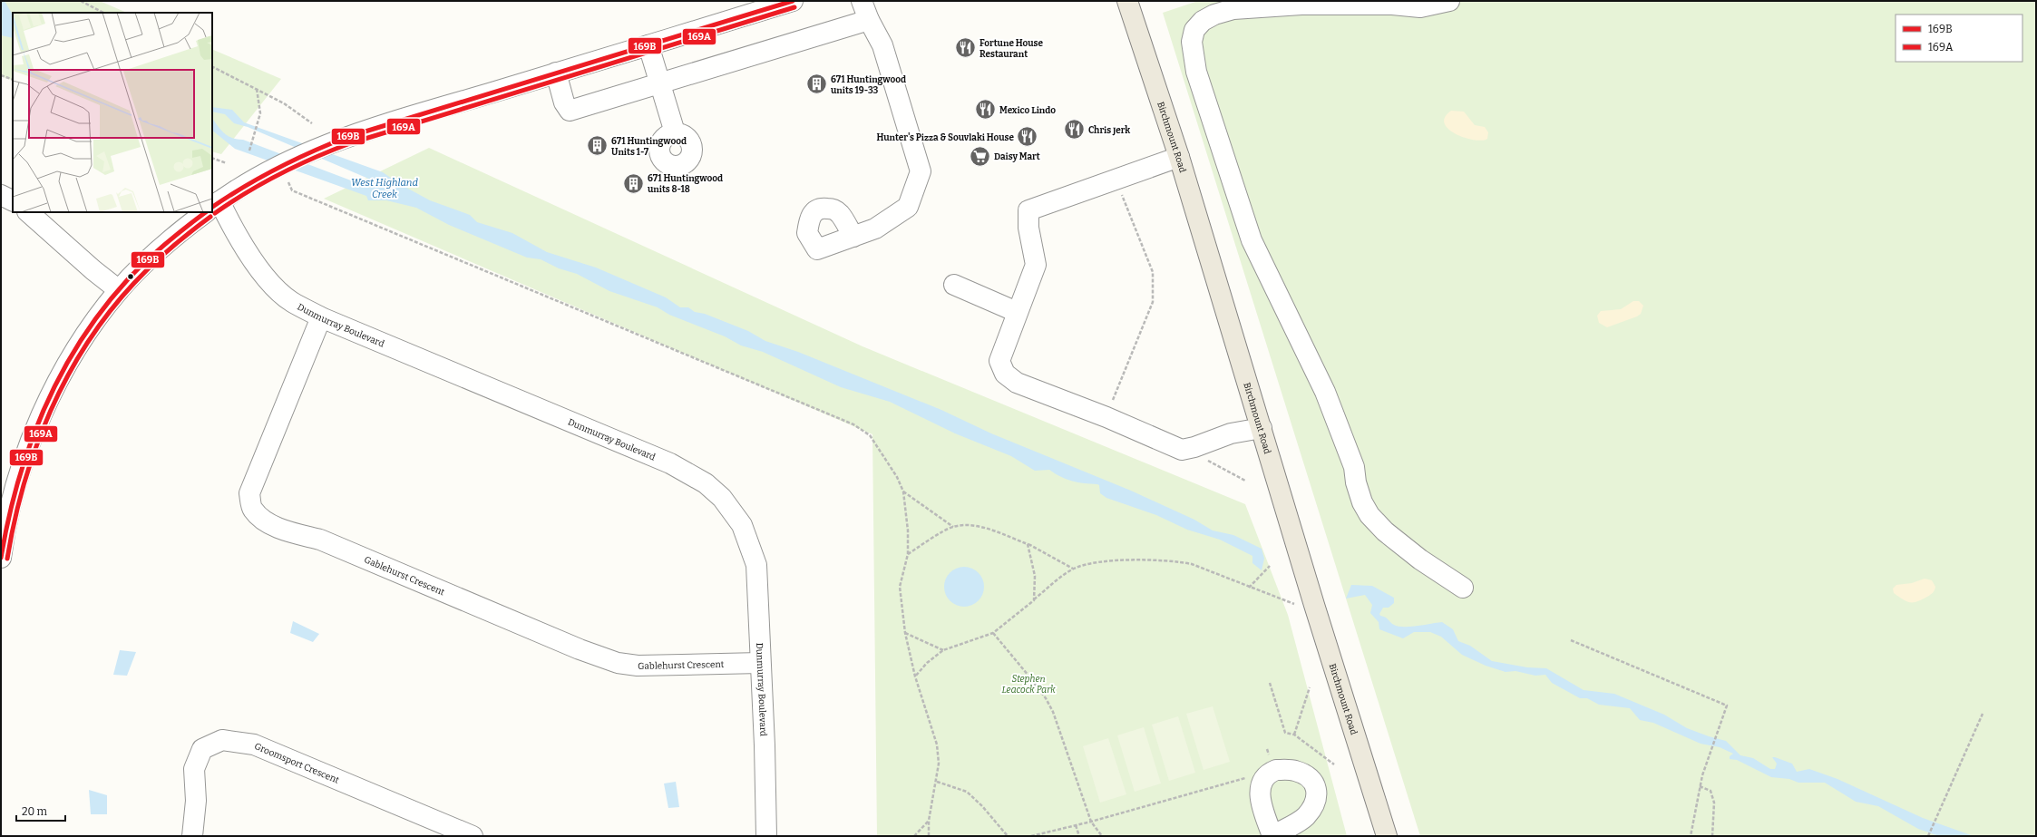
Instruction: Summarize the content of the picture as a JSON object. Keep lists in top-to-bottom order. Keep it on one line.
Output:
{"streets":{"main road":["Birchmount Road"],"street":["Dunmurray Boulevard","Gablehurst Crescent","Groomsport Crescent"]},"crossings":[["Dunmurray Boulevard","Gablehurst Crescent"]],"water":["West Highland Creek"],"parks":["Stephen Leacock Park"],"places":{"restaurant":["Fortune House Restaurant","Mexico Lindo","Chris Jerk","Hunter's Pizza & Souvlaki House"],"building":["671 Huntingwood units 19-33","671 Huntingwood Units 1-7","671 Huntingwood units 8-18"],"supermarket":["Daisy Mart"]},"lines":["transit line 169B","transit line 169A"],"legend":["169B","169A"],"scale_bar":"20 m"}
